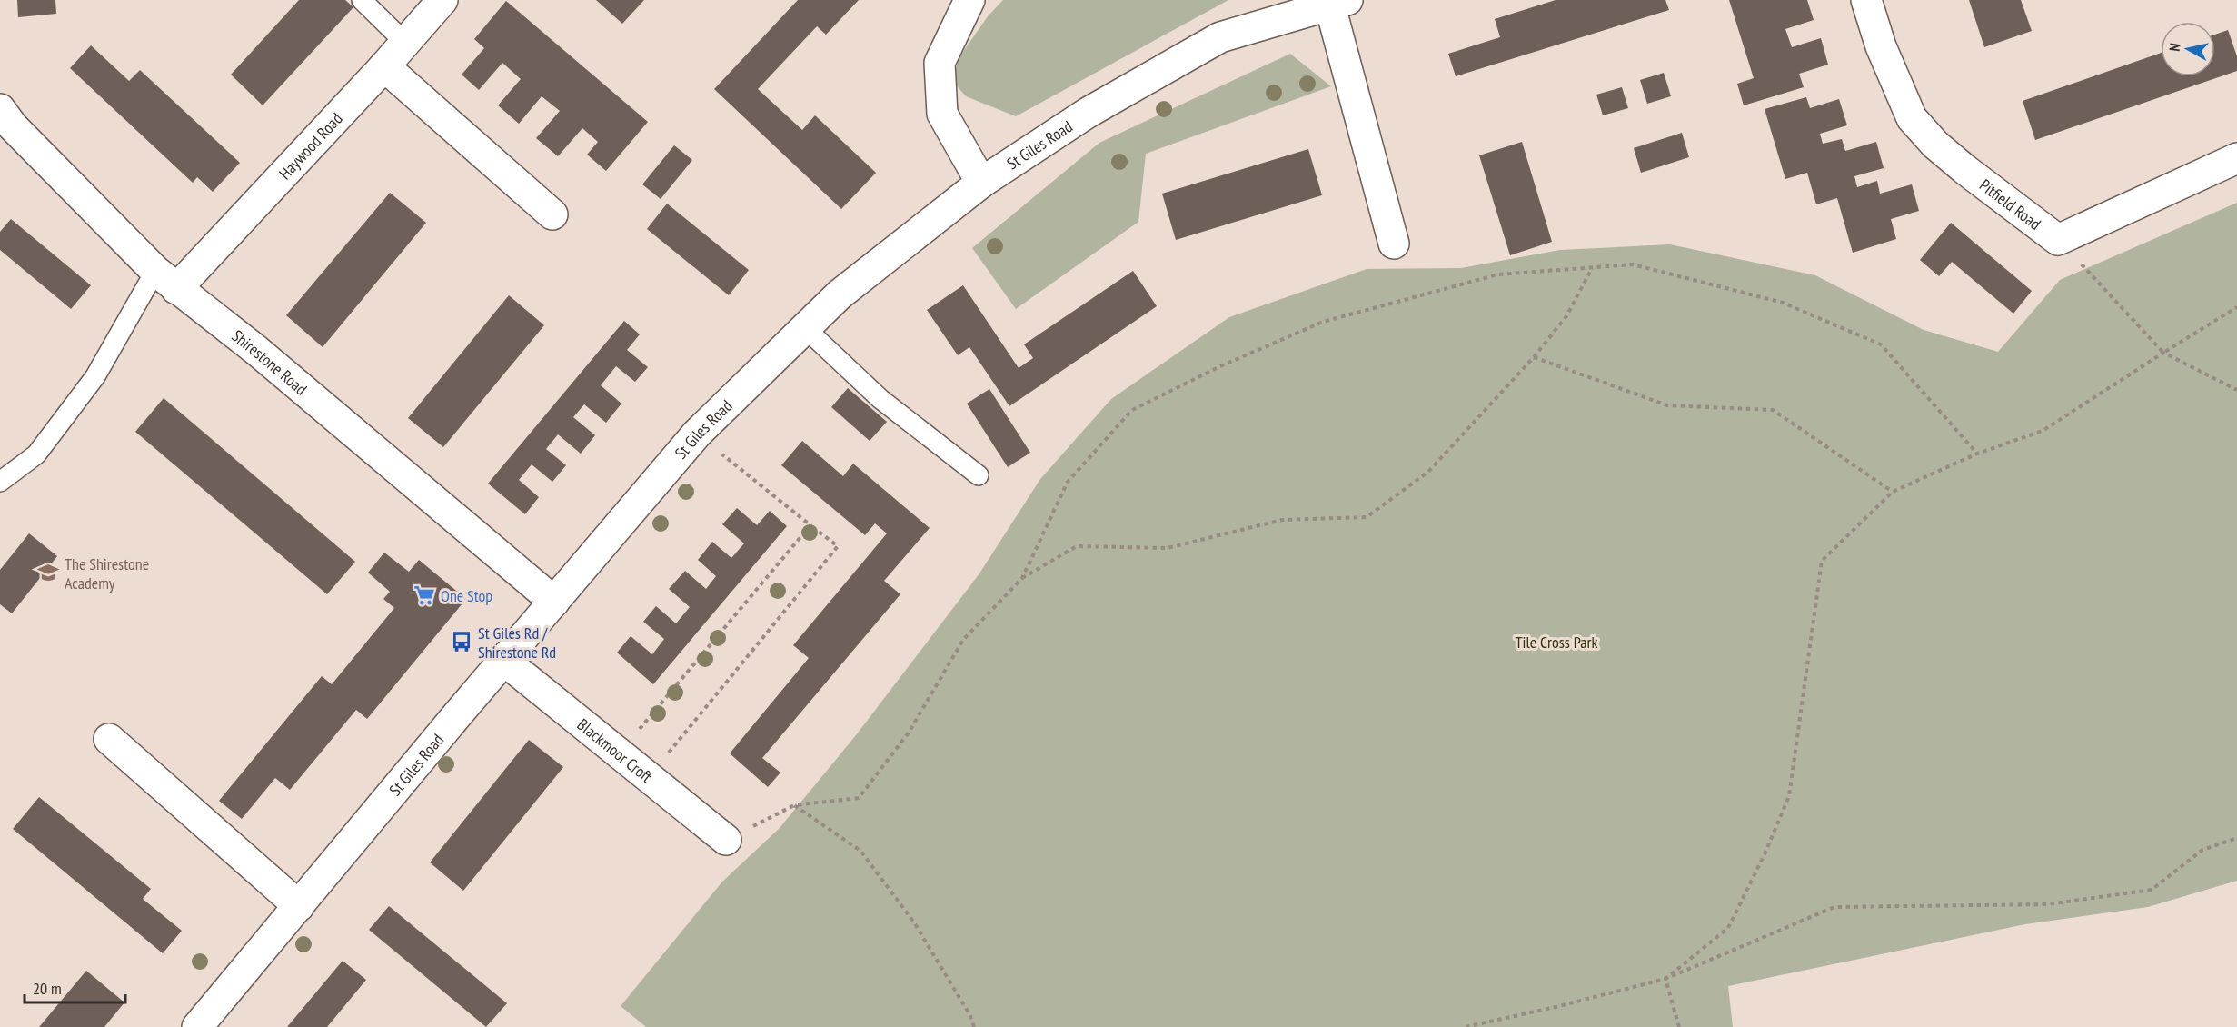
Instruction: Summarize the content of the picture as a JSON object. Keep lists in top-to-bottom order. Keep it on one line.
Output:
{"streets":{"street":["St Giles Road","Haywood Road","Pitfield Road","Shirestone Road","Blackmoor Croft"]},"crossings":[["St Giles Road","Shirestone Road"],["St Giles Road","Blackmoor Croft"],["Haywood Road","Shirestone Road"]],"parks":["Tile Cross Park"],"places":{"school or university":["The Shirestone Academy"],"supermarket":["One Stop"],"bus stop":["St Giles Rd / Shirestone Rd"]},"scale_bar":"20 m","north":"left"}
